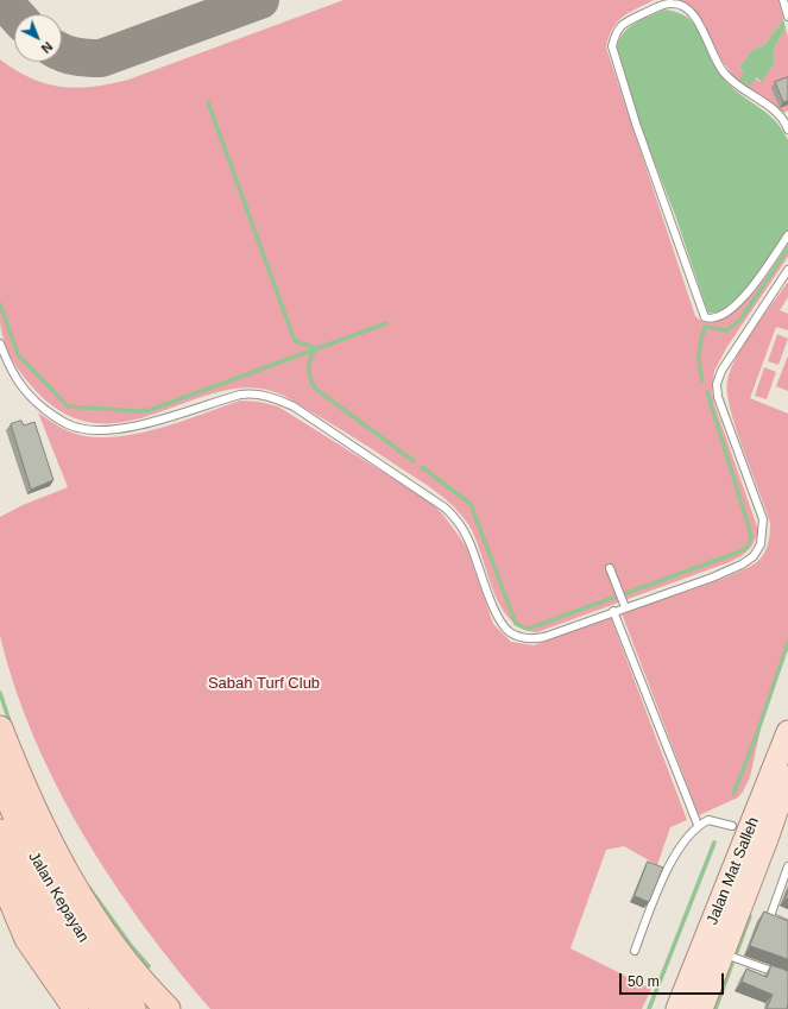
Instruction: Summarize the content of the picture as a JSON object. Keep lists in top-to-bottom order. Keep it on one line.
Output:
{"streets":{"highway":["Jalan Kepayan"],"main road":["Jalan Mat Salleh"]},"parks":["Sabah Turf Club"],"scale_bar":"50 m","north":"bottom right"}
